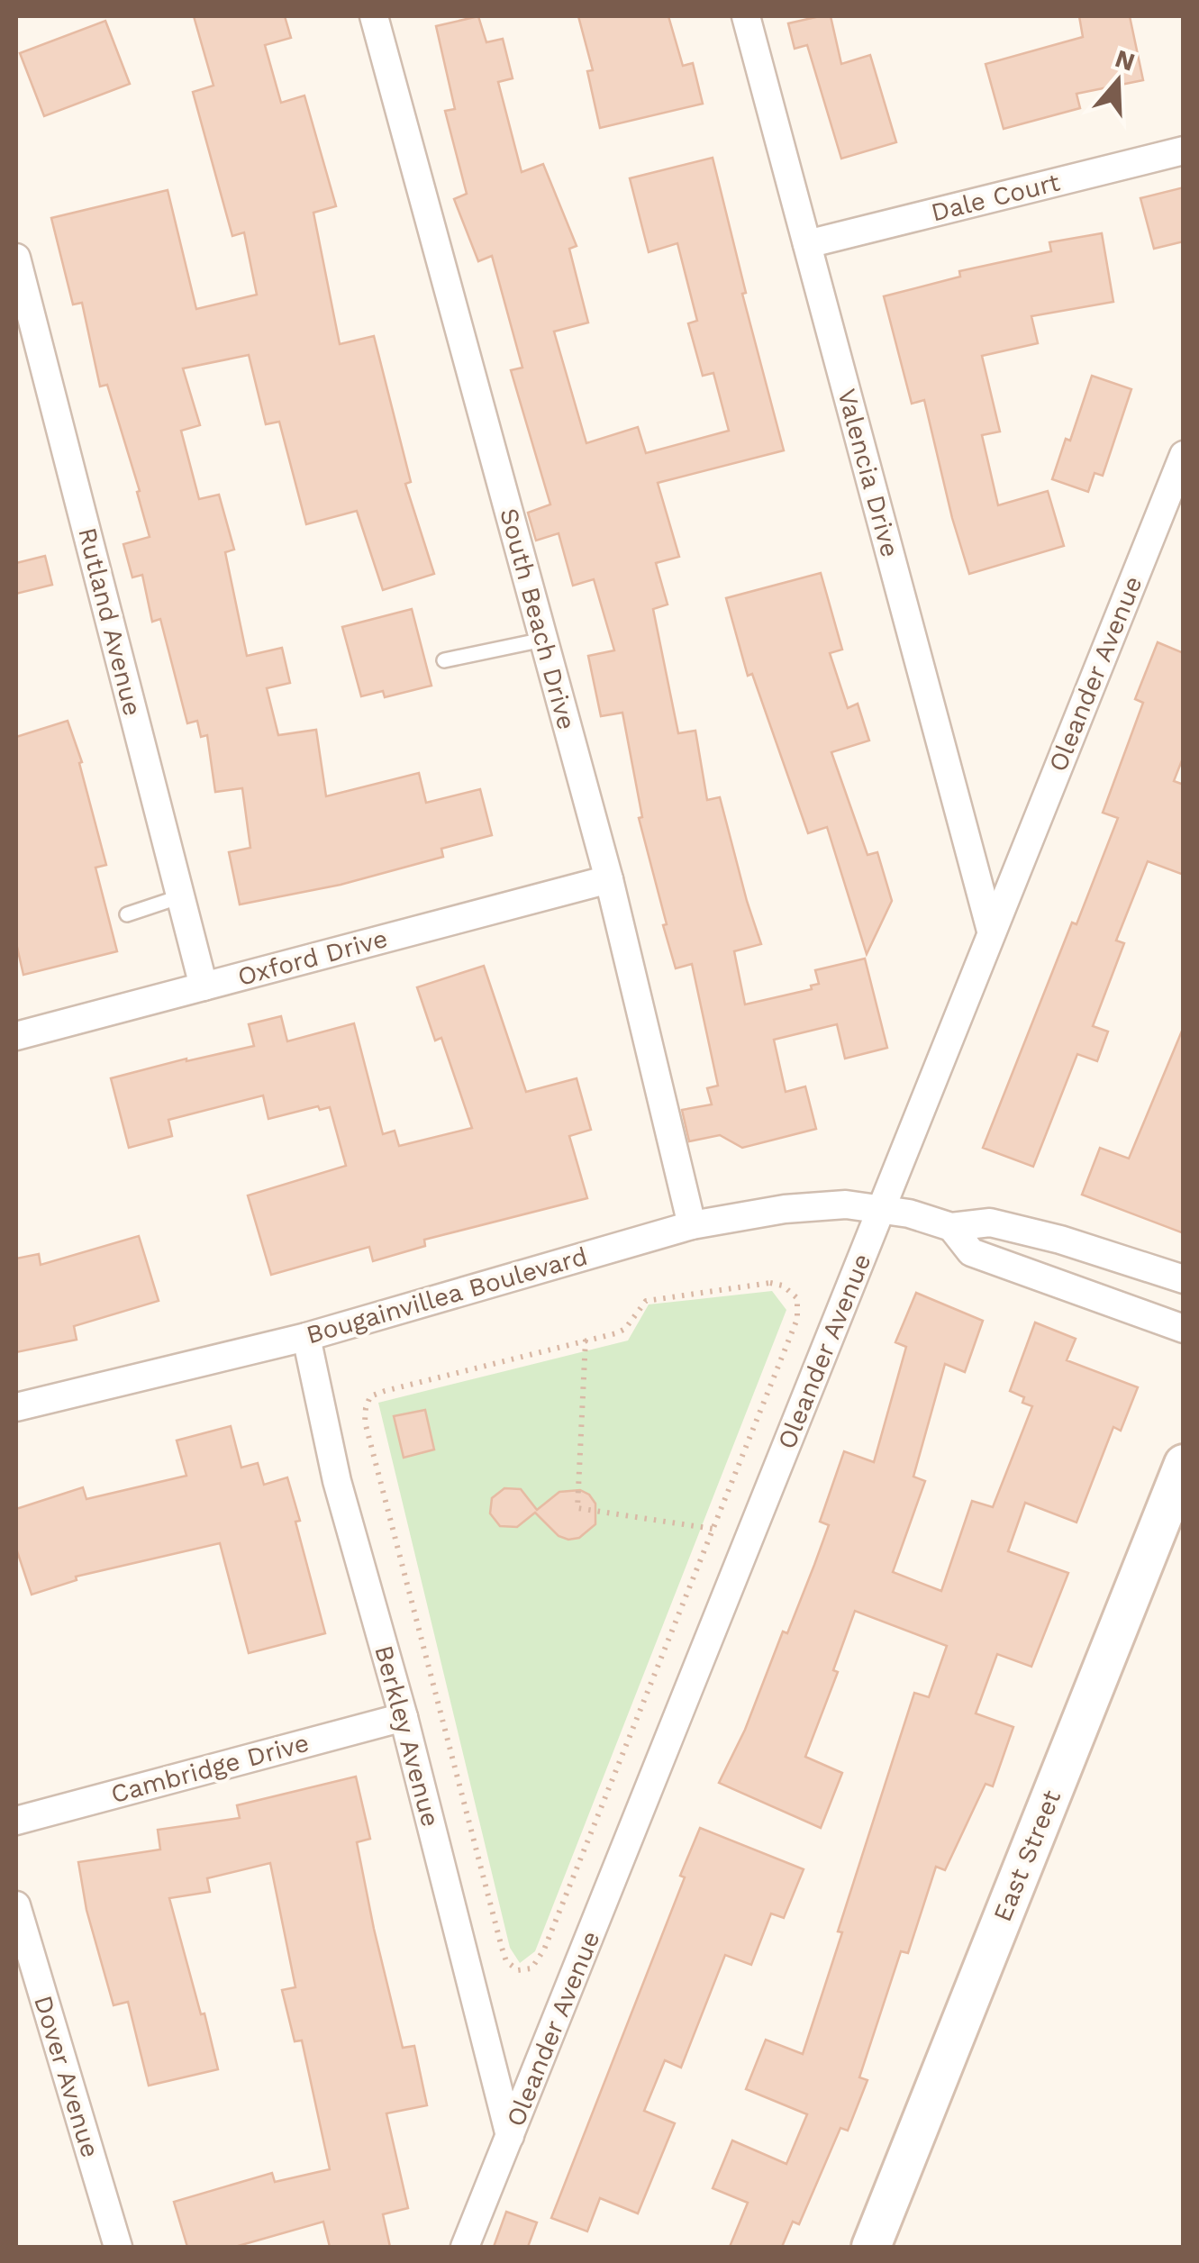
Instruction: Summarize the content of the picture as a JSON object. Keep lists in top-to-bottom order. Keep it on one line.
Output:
{"streets":{"main road":["East Street"],"street":["Dale Court","Valencia Drive","South Beach Drive","Rutland Avenue","Oleander Avenue","Oxford Drive","Bougainvillea Boulevard","Berkley Avenue","Cambridge Drive","Dover Avenue"]},"crossings":[["Dale Court","Valencia Drive"],["Valencia Drive","Oleander Avenue"],["South Beach Drive","Oxford Drive"],["South Beach Drive","Bougainvillea Boulevard"],["Rutland Avenue","Oxford Drive"],["Oleander Avenue","Bougainvillea Boulevard"],["Oleander Avenue","Berkley Avenue"],["Bougainvillea Boulevard","Berkley Avenue"],["Berkley Avenue","Cambridge Drive"]],"north":"top"}
